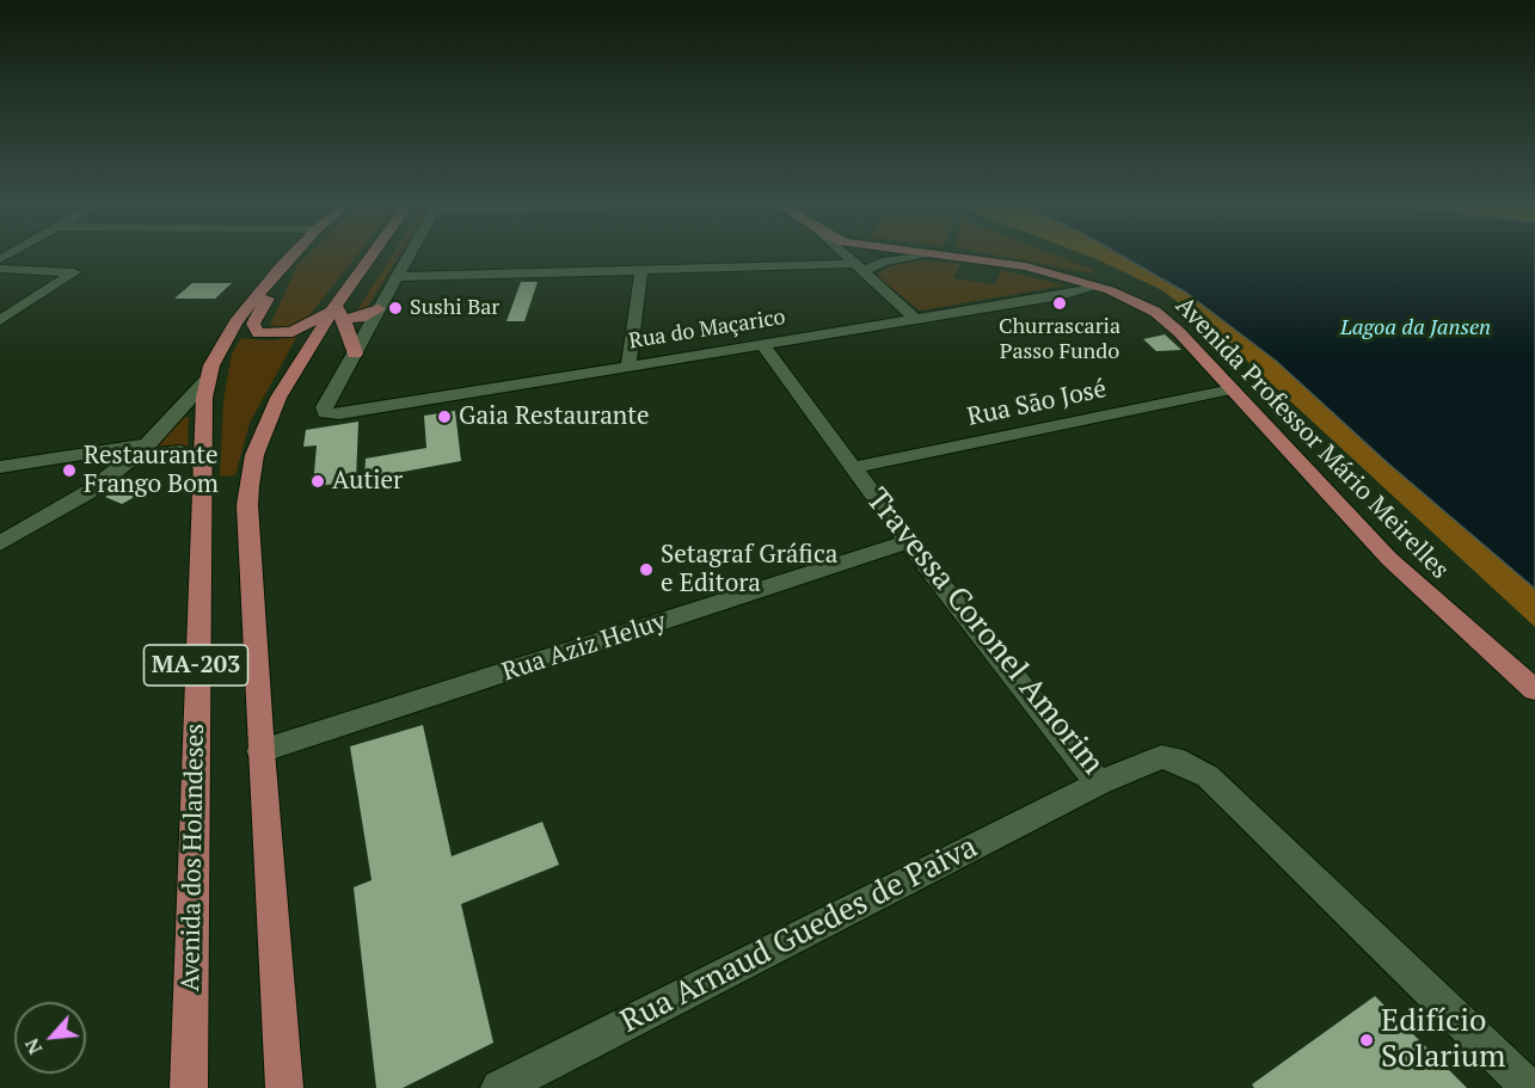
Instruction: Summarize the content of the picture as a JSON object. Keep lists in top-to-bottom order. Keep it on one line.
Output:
{"streets":{"main road":["Avenida Professor Mário Meirelles","MA-203","Avenida dos Holandeses"],"street":["Rua do Maçarico","Rua São José","Travessa Coronel Amorim","Rua Aziz Heluy","Rua Arnaud Guedes de Paiva"]},"crossings":[["Rua do Maçarico","Avenida Professor Mário Meirelles"],["Rua do Maçarico","Travessa Coronel Amorim"],["Rua São José","Avenida Professor Mário Meirelles"],["Rua São José","Travessa Coronel Amorim"],["Travessa Coronel Amorim","Rua Aziz Heluy"],["Travessa Coronel Amorim","Rua Arnaud Guedes de Paiva"],["Rua Aziz Heluy","MA-203"]],"water":["Lagoa da Jansen"],"places":["Churrascaria Passo Fundo","Sushi Bar","Gaia Restaurante","Restaurante Frango Bom","Autier","Setagraf Gráfica e Editora","Edifício Solarium"],"north":"bottom left"}
